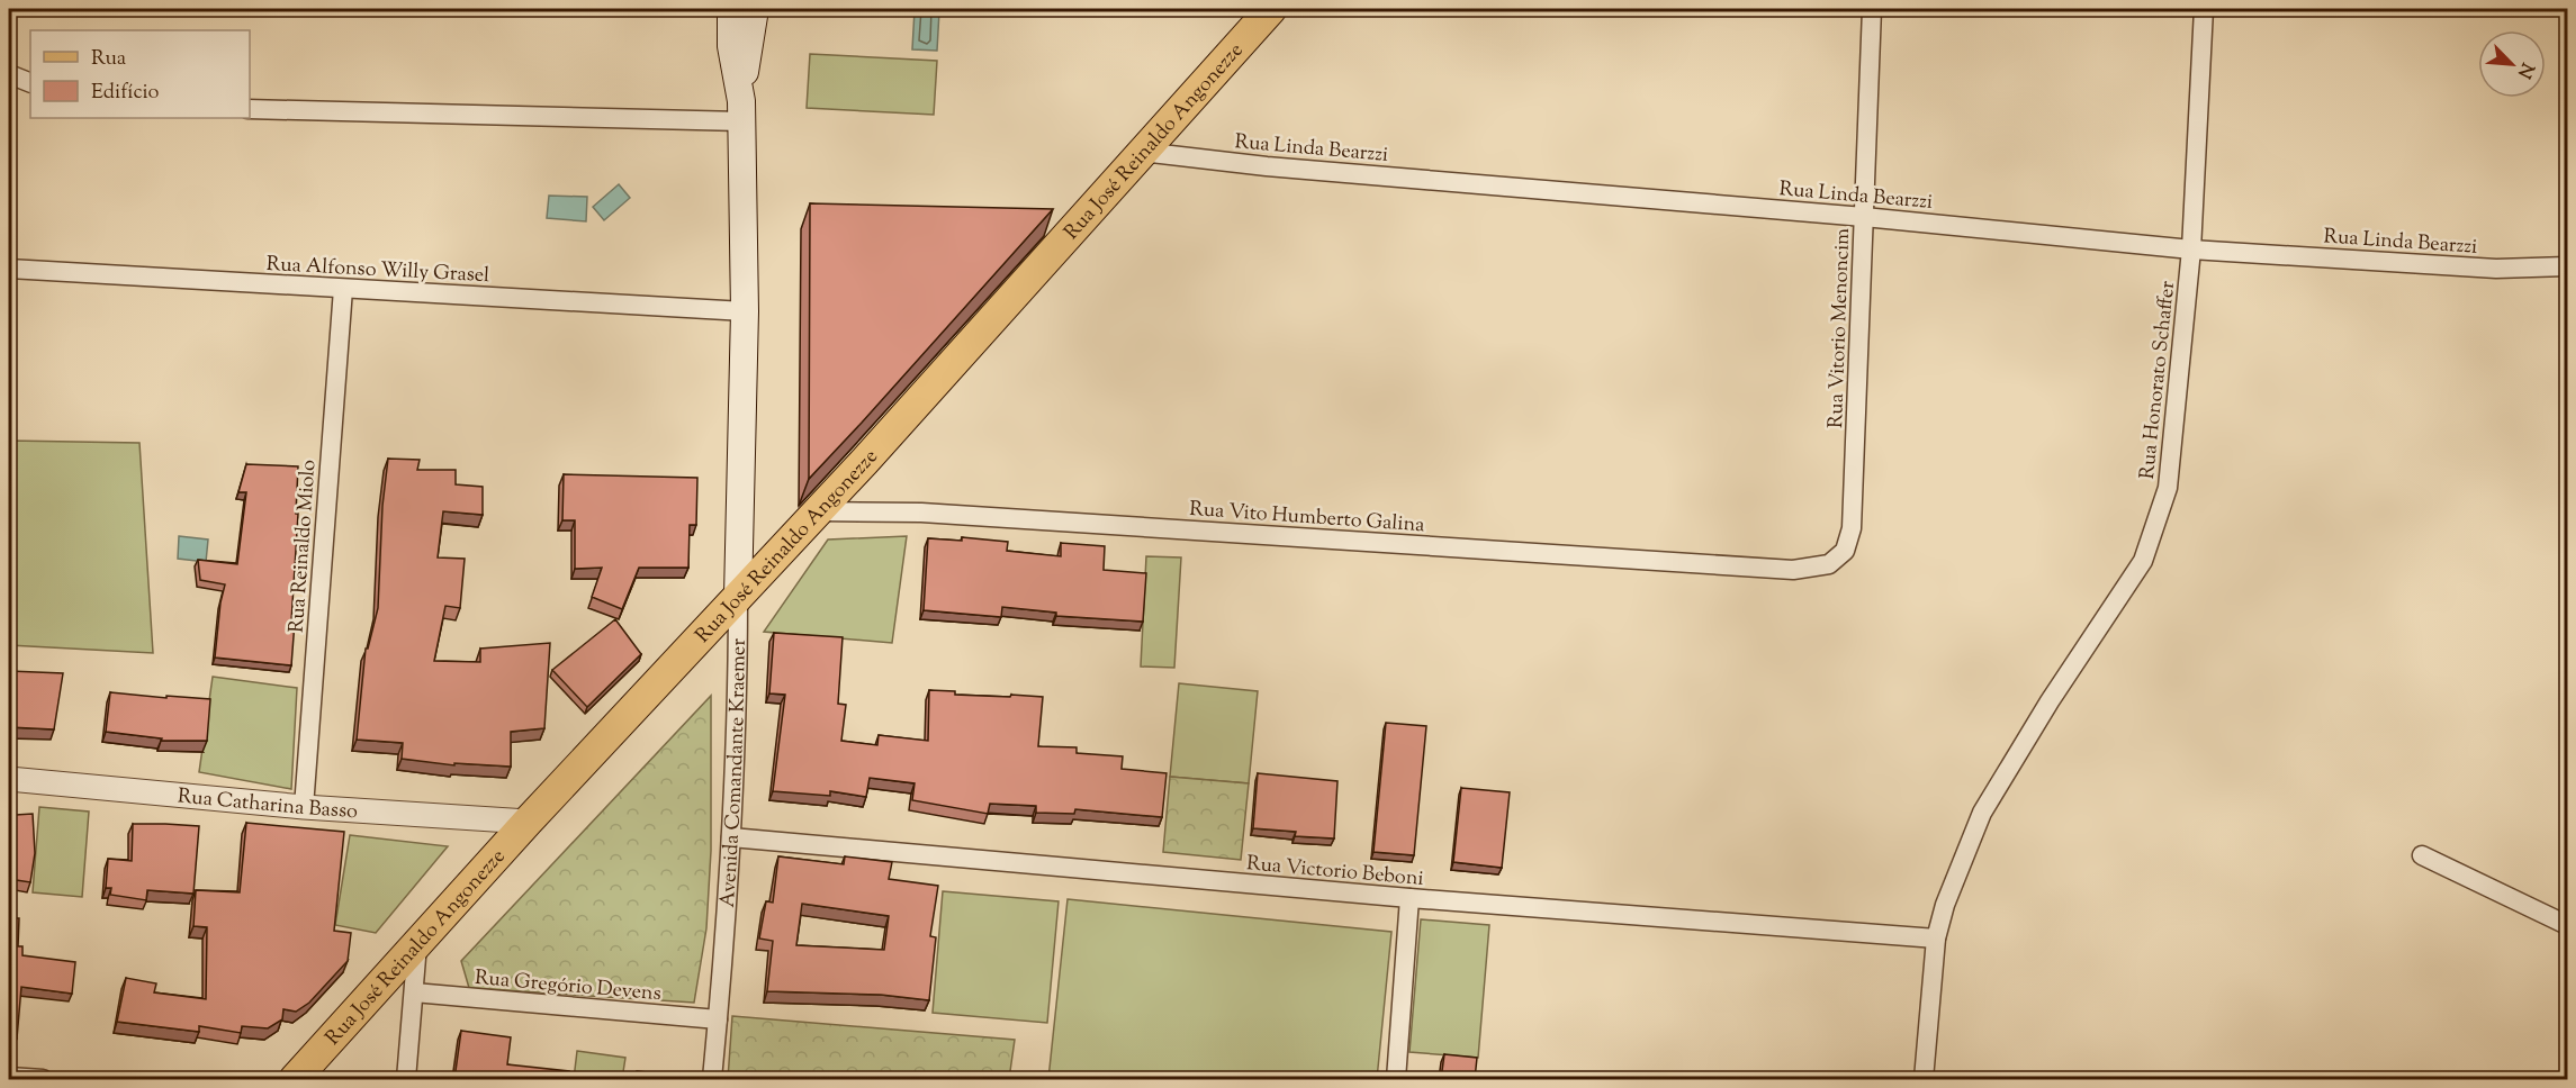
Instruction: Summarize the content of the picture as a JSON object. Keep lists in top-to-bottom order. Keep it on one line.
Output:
{"streets":{"main road":["Rua José Reinaldo Angonezze","Avenida Comandante Kraemer"],"street":["Rua Linda Bearzzi","Rua Alfonso Willy Grasel","Rua Vitorio Menoncim","Rua Honorato Schaffer","Rua Vito Humberto Galina","Rua Reinaldo Miolo","Rua Catharina Basso","Rua Victorio Beboni","Rua Gregório Devens"]},"crossings":[["Rua José Reinaldo Angonezze","Rua Linda Bearzzi"],["Rua José Reinaldo Angonezze","Rua Vito Humberto Galina"],["Rua José Reinaldo Angonezze","Avenida Comandante Kraemer"],["Rua José Reinaldo Angonezze","Rua Catharina Basso"],["Rua Linda Bearzzi","Rua Vitorio Menoncim"],["Rua Linda Bearzzi","Rua Honorato Schaffer"],["Rua Alfonso Willy Grasel","Rua Reinaldo Miolo"],["Rua Alfonso Willy Grasel","Avenida Comandante Kraemer"],["Rua Vitorio Menoncim","Rua Vito Humberto Galina"],["Rua Honorato Schaffer","Rua Victorio Beboni"],["Rua Reinaldo Miolo","Rua Catharina Basso"],["Avenida Comandante Kraemer","Rua Victorio Beboni"],["Avenida Comandante Kraemer","Rua Gregório Devens"]],"legend":["Rua","Edifício"],"north":"bottom right"}
